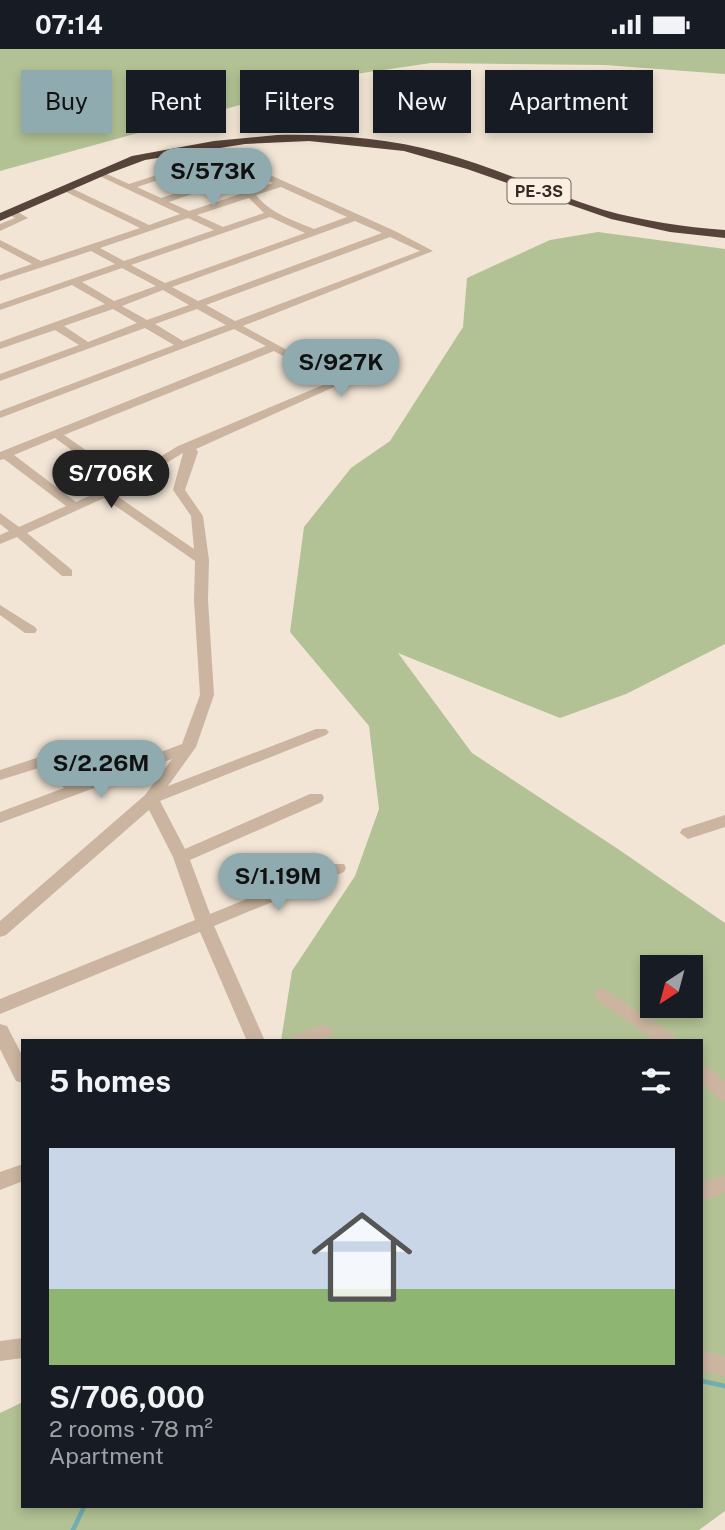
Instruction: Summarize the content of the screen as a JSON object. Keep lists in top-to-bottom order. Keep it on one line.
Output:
{"streets":{"highway":["PE-3S"]},"north":"bottom left","page":{"status":"07:14","chip":["Buy","Rent","Filters","New","Apartment"],"price":["S/573K","S/927K","S/706K","S/2.26M","S/1.19M"],"heading":"5 homes","list":[{"name":"S/706,000","note":"2 rooms · 78 m² · Apartment"}]}}
